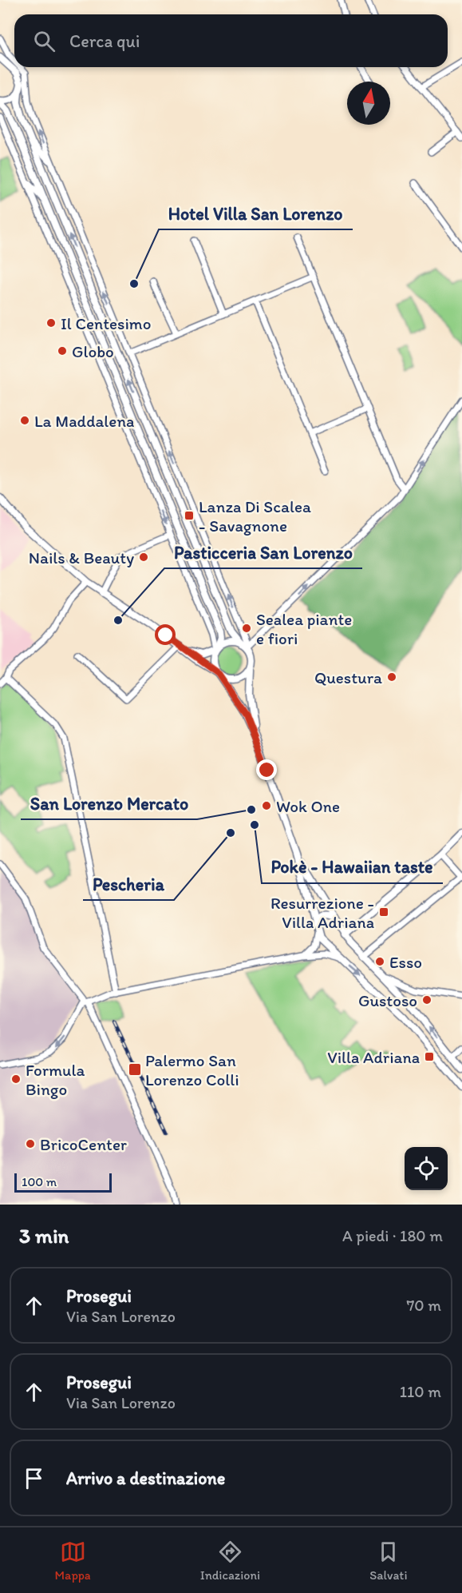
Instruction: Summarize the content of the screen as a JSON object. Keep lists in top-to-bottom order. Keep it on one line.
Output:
{"places":{"other":["Hotel Villa San Lorenzo","Il Centesimo","Globo","La Maddalena","Nails & Beauty","Pasticceria San Lorenzo","Sealea piante e fiori","Questura","Wok One","San Lorenzo Mercato","Pokè - Hawaiian taste","Pescheria","Esso","Gustoso","Formula Bingo","BricoCenter"],"transit":["Lanza Di Scalea - Savagnone","Resurrezione - Villa Adriana","Villa Adriana","Palermo San Lorenzo Colli"]},"scale_bar":"100 m","north":"top","page":{"search":"Cerca qui","scale":"100 m","heading":["3 min","A piedi · 180 m"],"list":[["Prosegui","Via San Lorenzo","70 m"],["Prosegui","Via San Lorenzo","110 m"],"Arrivo a destinazione"],"nav":["Mappa","Indicazioni","Salvati"]}}
